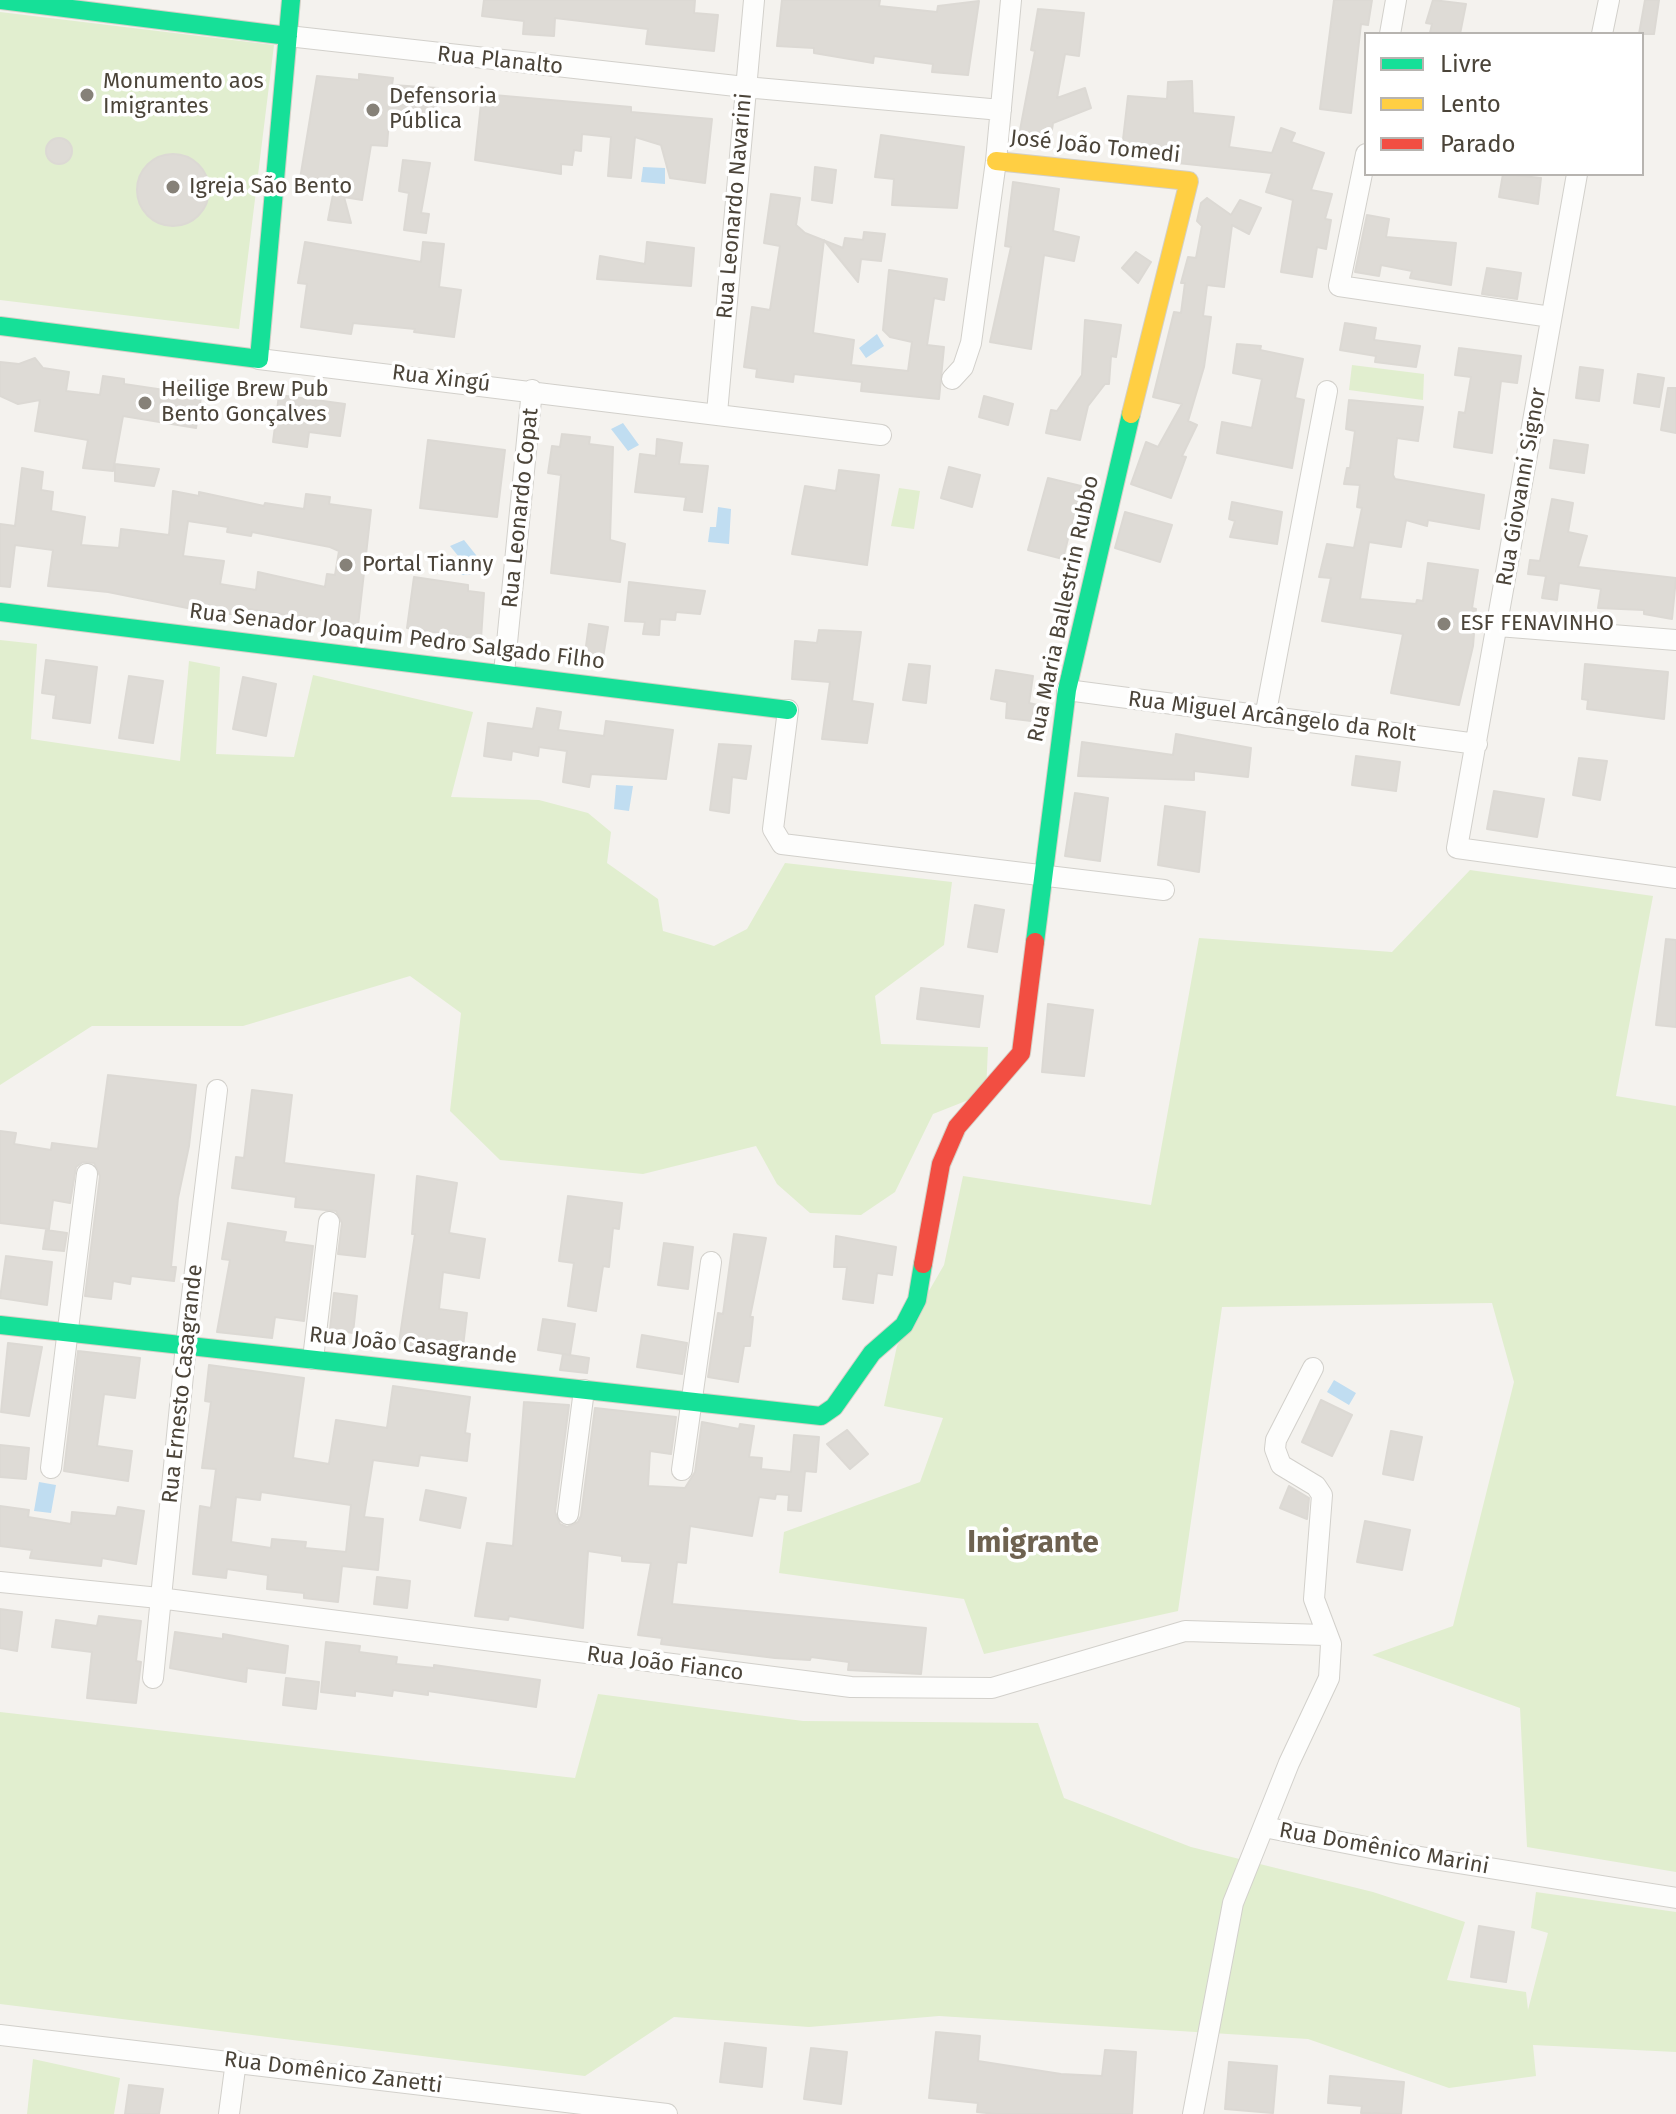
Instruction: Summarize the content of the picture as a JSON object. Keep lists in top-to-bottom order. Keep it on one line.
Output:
{"streets":{"street":["Rua Planalto","José João Tomedi","Rua Leonardo Navarini","Rua Xingú","Rua Giovanni Signor","Rua Leonardo Copat","Rua Maria Ballestrin Rubbo","Rua Senador Joaquim Pedro Salgado Filho","Rua Miguel Arcângelo da Rolt","Rua João Casagrande","Rua Ernesto Casagrande","Rua João Fianco","Rua Domênico Marini","Rua Domênico Zanetti"]},"crossings":[["Rua Planalto","Rua Leonardo Navarini"],["José João Tomedi","Rua Maria Ballestrin Rubbo"],["Rua Leonardo Navarini","Rua Xingú"],["Rua Xingú","Rua Leonardo Copat"],["Rua Giovanni Signor","Rua Miguel Arcângelo da Rolt"],["Rua Leonardo Copat","Rua Senador Joaquim Pedro Salgado Filho"],["Rua Maria Ballestrin Rubbo","Rua Miguel Arcângelo da Rolt"],["Rua Maria Ballestrin Rubbo","Rua João Casagrande"],["Rua João Casagrande","Rua Ernesto Casagrande"],["Rua Ernesto Casagrande","Rua João Fianco"],["Rua João Fianco","Rua Domênico Marini"]],"districts":["Imigrante"],"places":["Monumento aos Imigrantes","Defensoria Pública","Igreja São Bento","Heilige Brew Pub Bento Gonçalves","Portal Tianny","ESF FENAVINHO"],"legend":["Livre","Lento","Parado"]}
